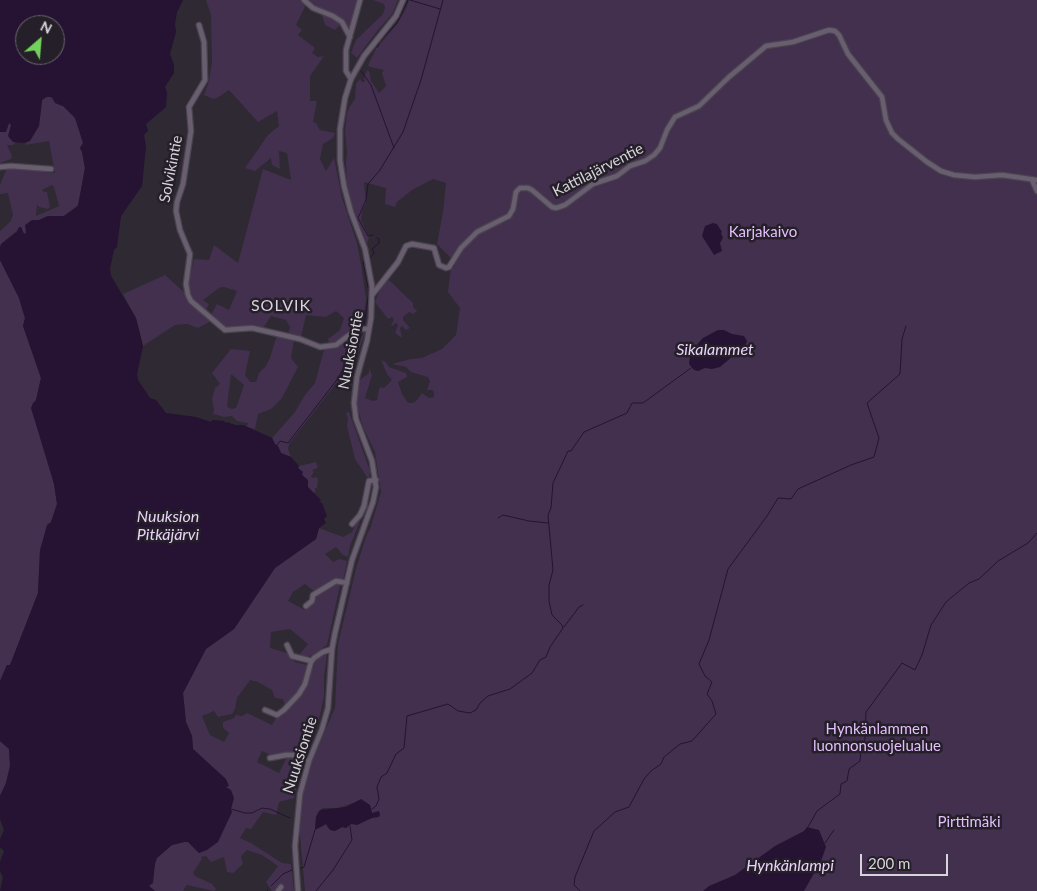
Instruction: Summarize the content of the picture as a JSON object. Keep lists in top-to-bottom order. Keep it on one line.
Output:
{"streets":{"street":["Solvikintie","Kattilajärventie","Nuuksiontie"]},"crossings":[["Solvikintie","Nuuksiontie"],["Kattilajärventie","Nuuksiontie"]],"districts":["SOLVIK"],"water":["Sikalammet","Nuuksion Pitkäjärvi","Hynkänlampi"],"parks":["Karjakaivo","Hynkänlammen luonnonsuojelualue","Pirttimäki"],"scale_bar":"200 m","north":"top right"}
